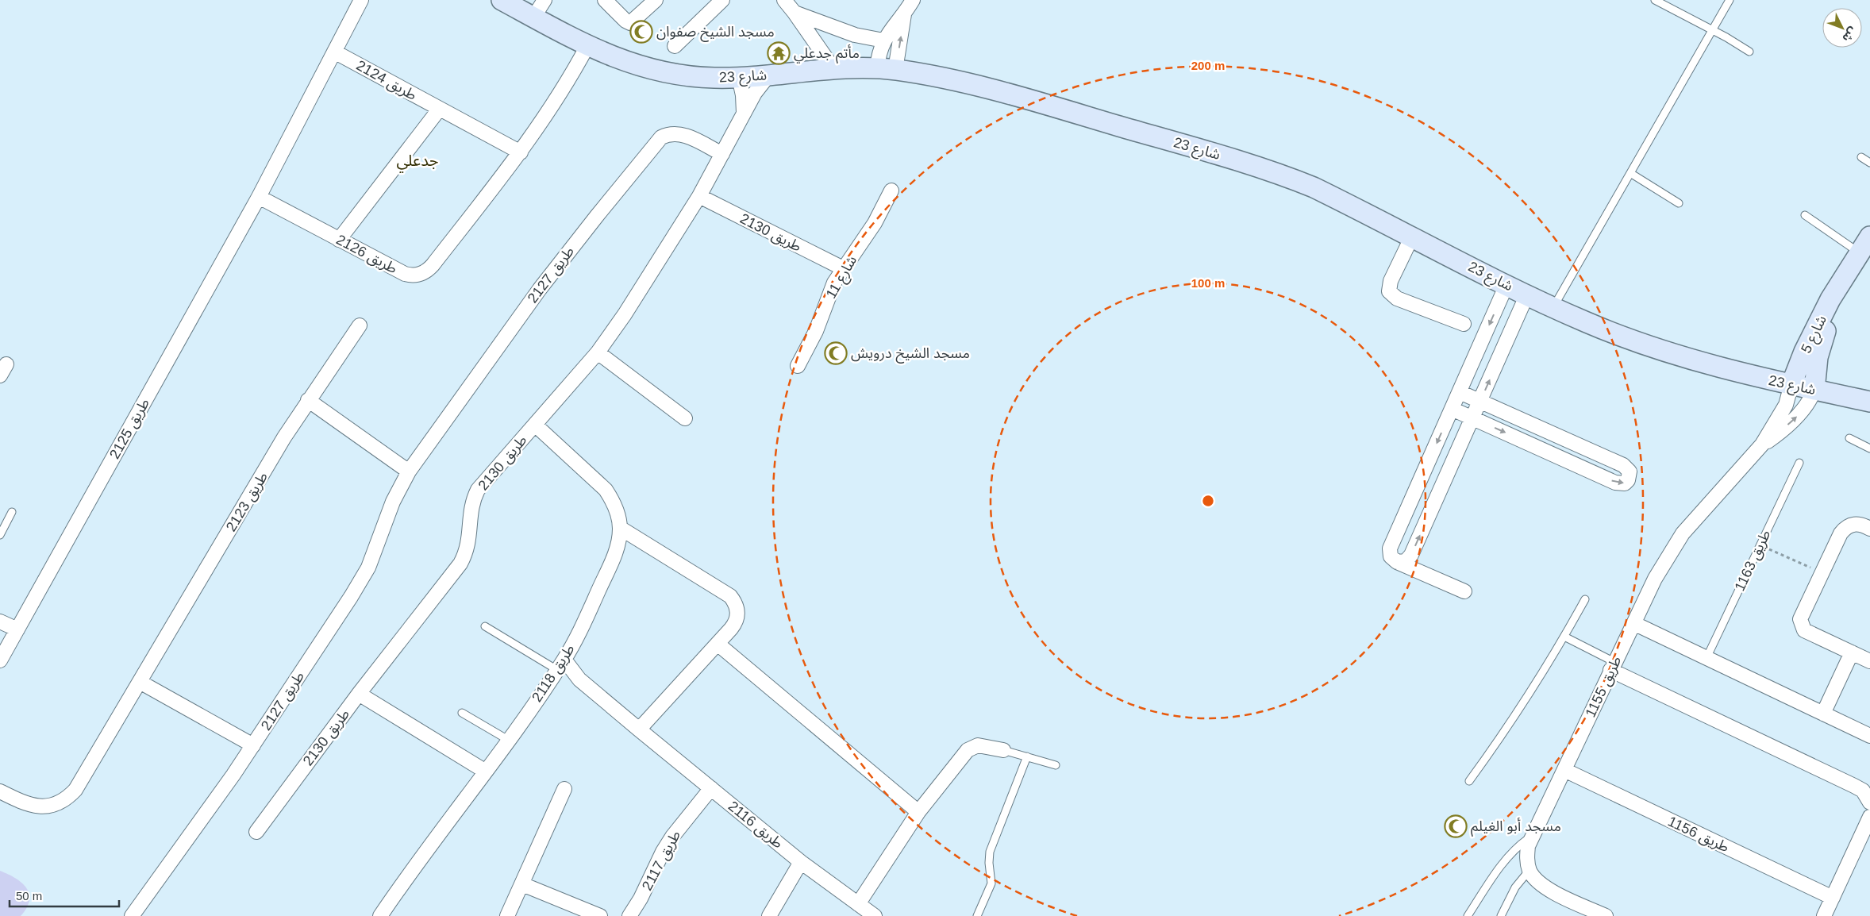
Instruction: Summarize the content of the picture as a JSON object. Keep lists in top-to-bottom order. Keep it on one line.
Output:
{"streets":{"street":["شارع 23","طريق 2124","طريق 2130","طريق 2126","طريق 2127","شارع 11","شارع 5","طريق 2125","طريق 2123","طريق 2118","طريق 1155","طريق 2116","طريق 1156","طريق 2117"],"lane":["طريق 1163"]},"crossings":[["شارع 23","طريق 2130"],["شارع 23","طريق 2126"],["شارع 23","شارع 5"],["شارع 23","طريق 1155"],["طريق 2124","طريق 2126"],["طريق 2130","طريق 2127"],["طريق 2130","شارع 11"],["طريق 2130","طريق 2118"],["طريق 2126","طريق 2125"],["شارع 5","طريق 1155"],["طريق 2118","طريق 2116"],["طريق 1155","طريق 1156"],["طريق 2116","طريق 2117"]],"districts":["جدعلي"],"places":{"mosque":["مسجد الشيخ صفوان","مسجد الشيخ درويش","مسجد أبو الغيلم"],"temple":["مأتم جدعلي"]},"scale_bar":"50 m","north":"bottom right","rings":["200 m","100 m"]}
